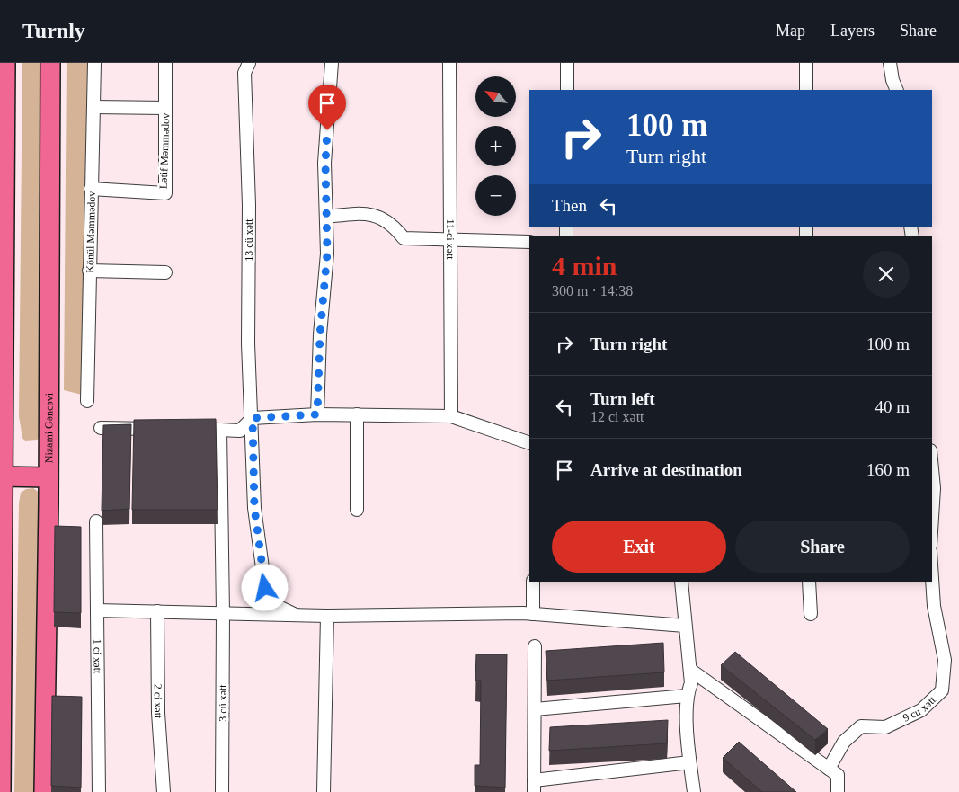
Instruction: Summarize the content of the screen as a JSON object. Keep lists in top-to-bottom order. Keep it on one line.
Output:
{"streets":{"main road":["Nizami Gəncəvi"],"street":["Lətif Məmmədov","Könül Məmmədov","11-ci xətt","13 cü xətt","1 ci xətt","2 ci xətt","3 cü xətt","9 cu xətt"]},"crossings":[["Lətif Məmmədov","Könül Məmmədov"]],"north":"top left","page":{"header":"Turnly","nav":["Map","Layers","Share"],"map_buttons":["+","−"],"turn":["100 m","Turn right"],"then":"Then","heading":["4 min","300 m · 14:38"],"list":[{"name":"Turn right","value":"100 m"},{"name":"Turn left","note":"12 ci xətt","value":"40 m"},{"name":"Arrive at destination","value":"160 m"}],"buttons":["Exit","Share"]}}
